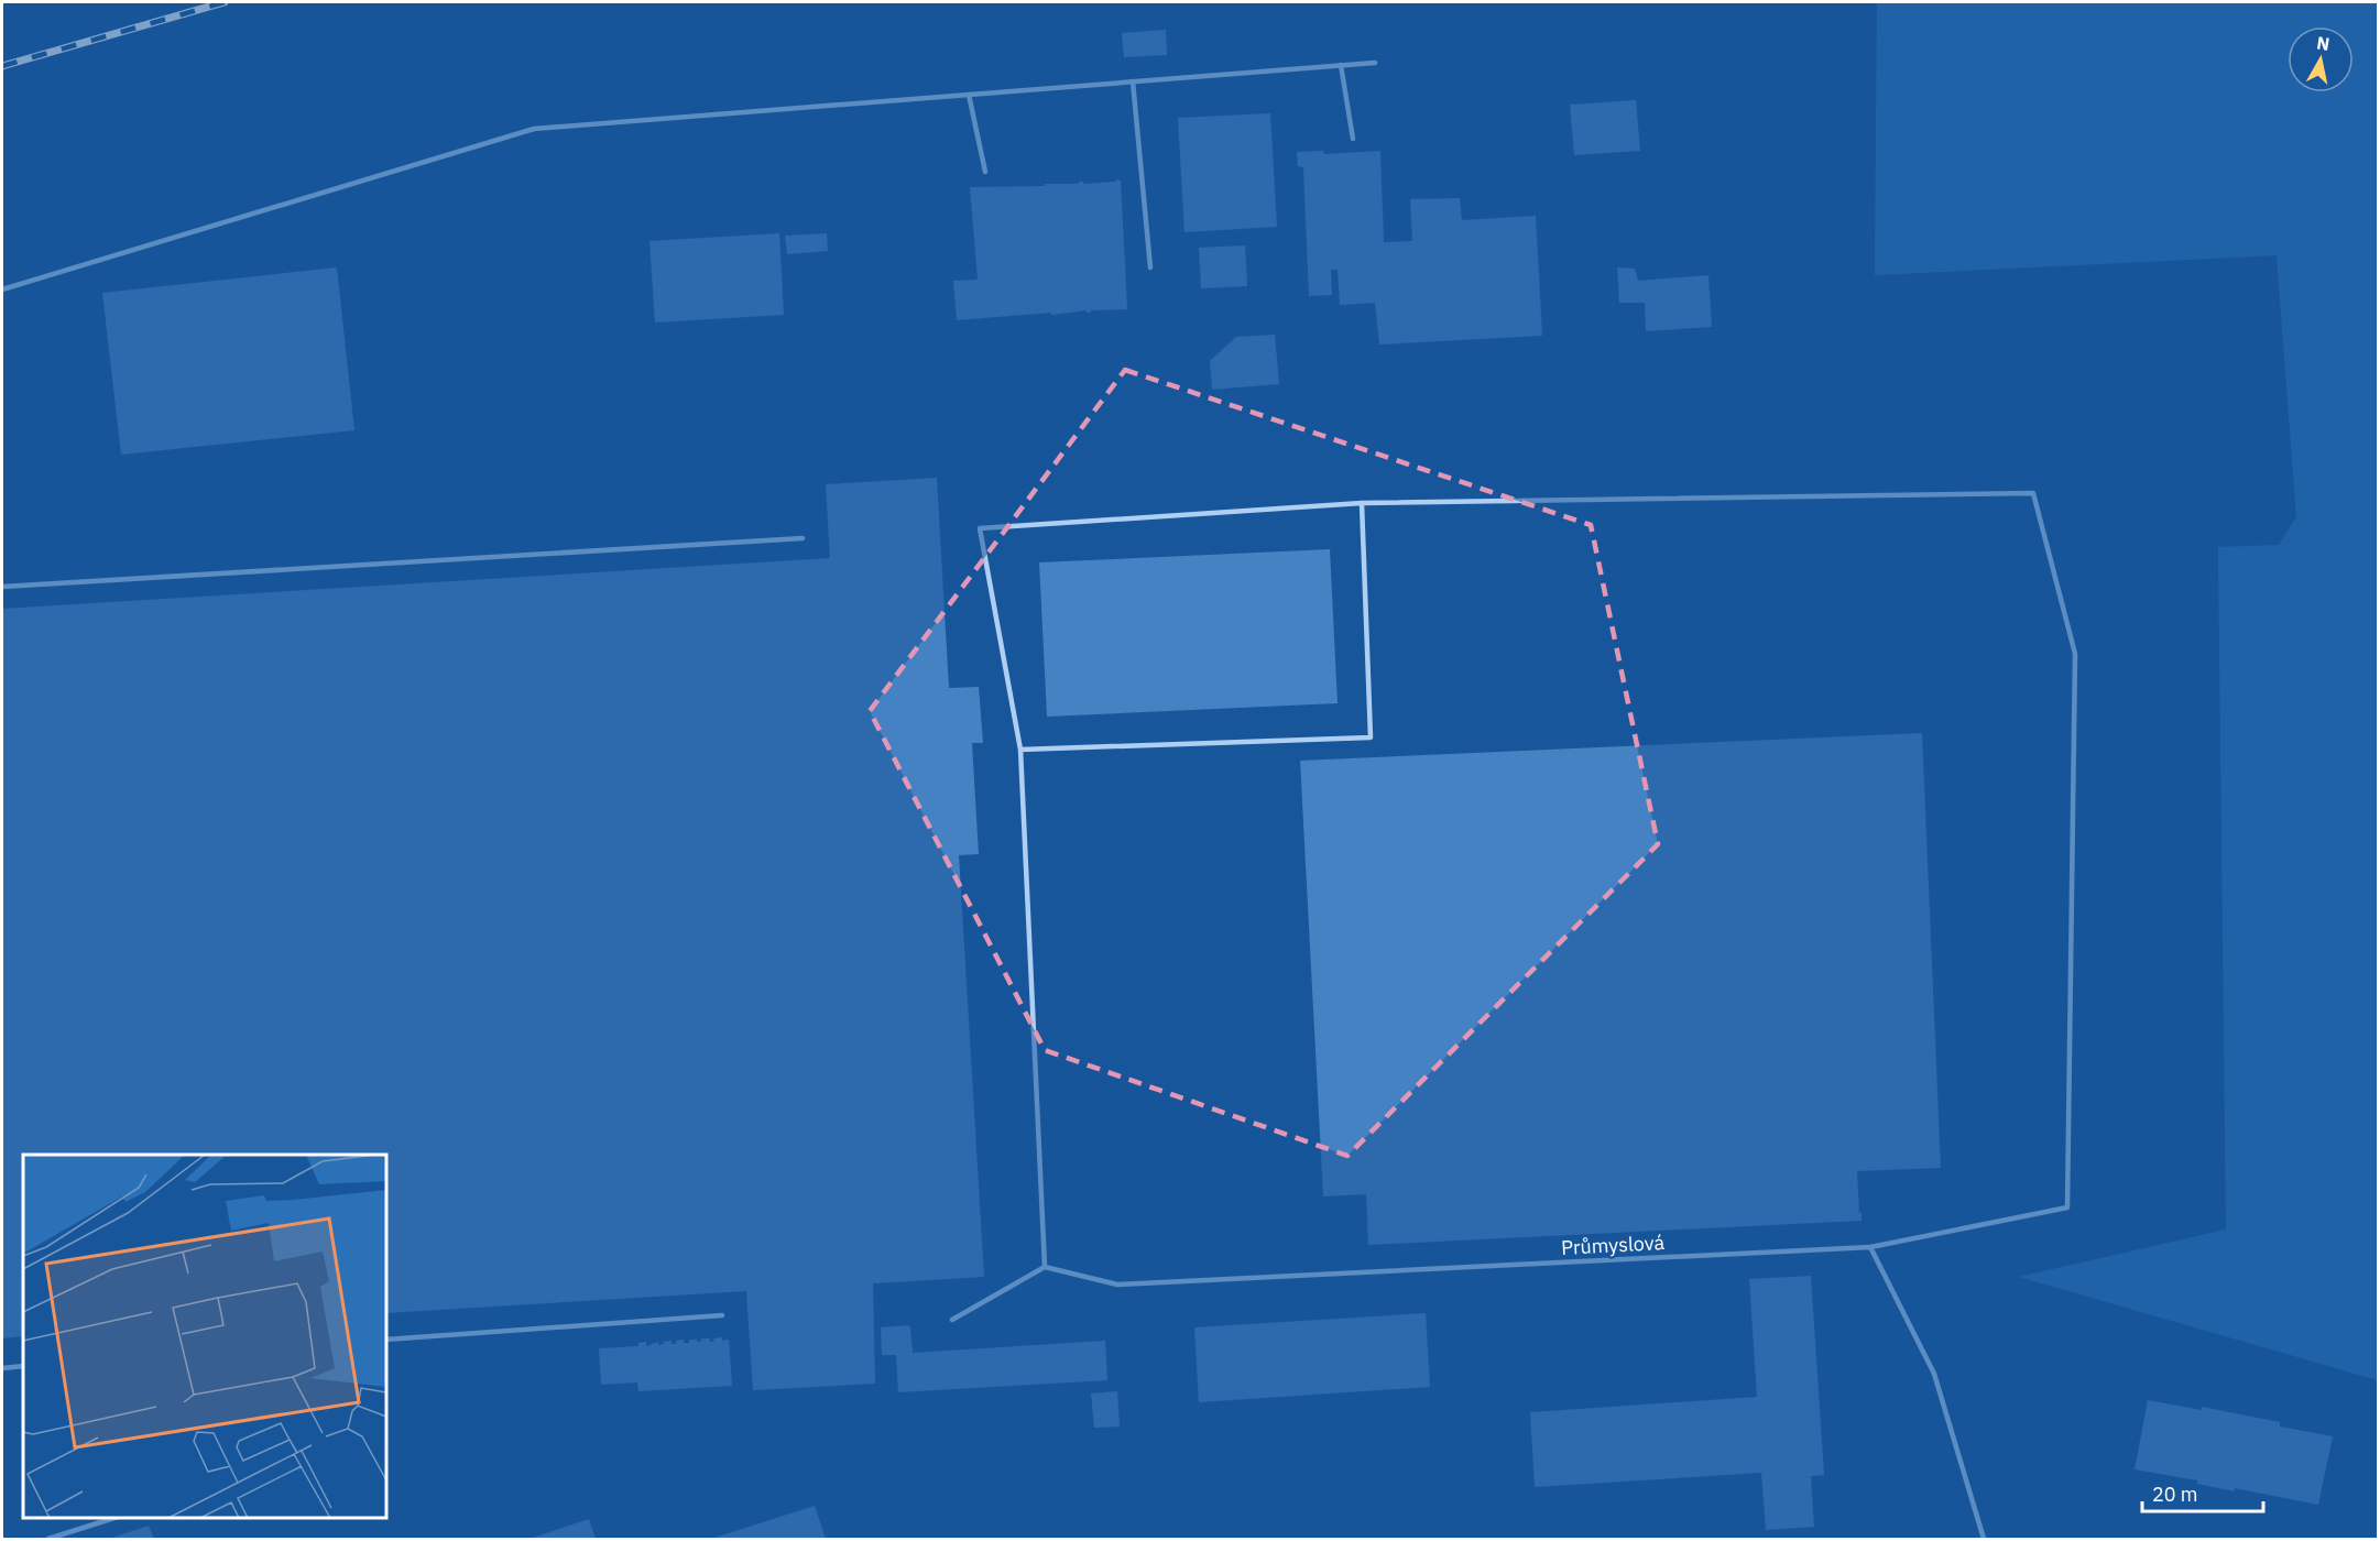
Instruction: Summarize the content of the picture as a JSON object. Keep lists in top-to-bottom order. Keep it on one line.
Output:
{"streets":{"lane":["Průmyslová"]},"scale_bar":"20 m","north":"top"}
